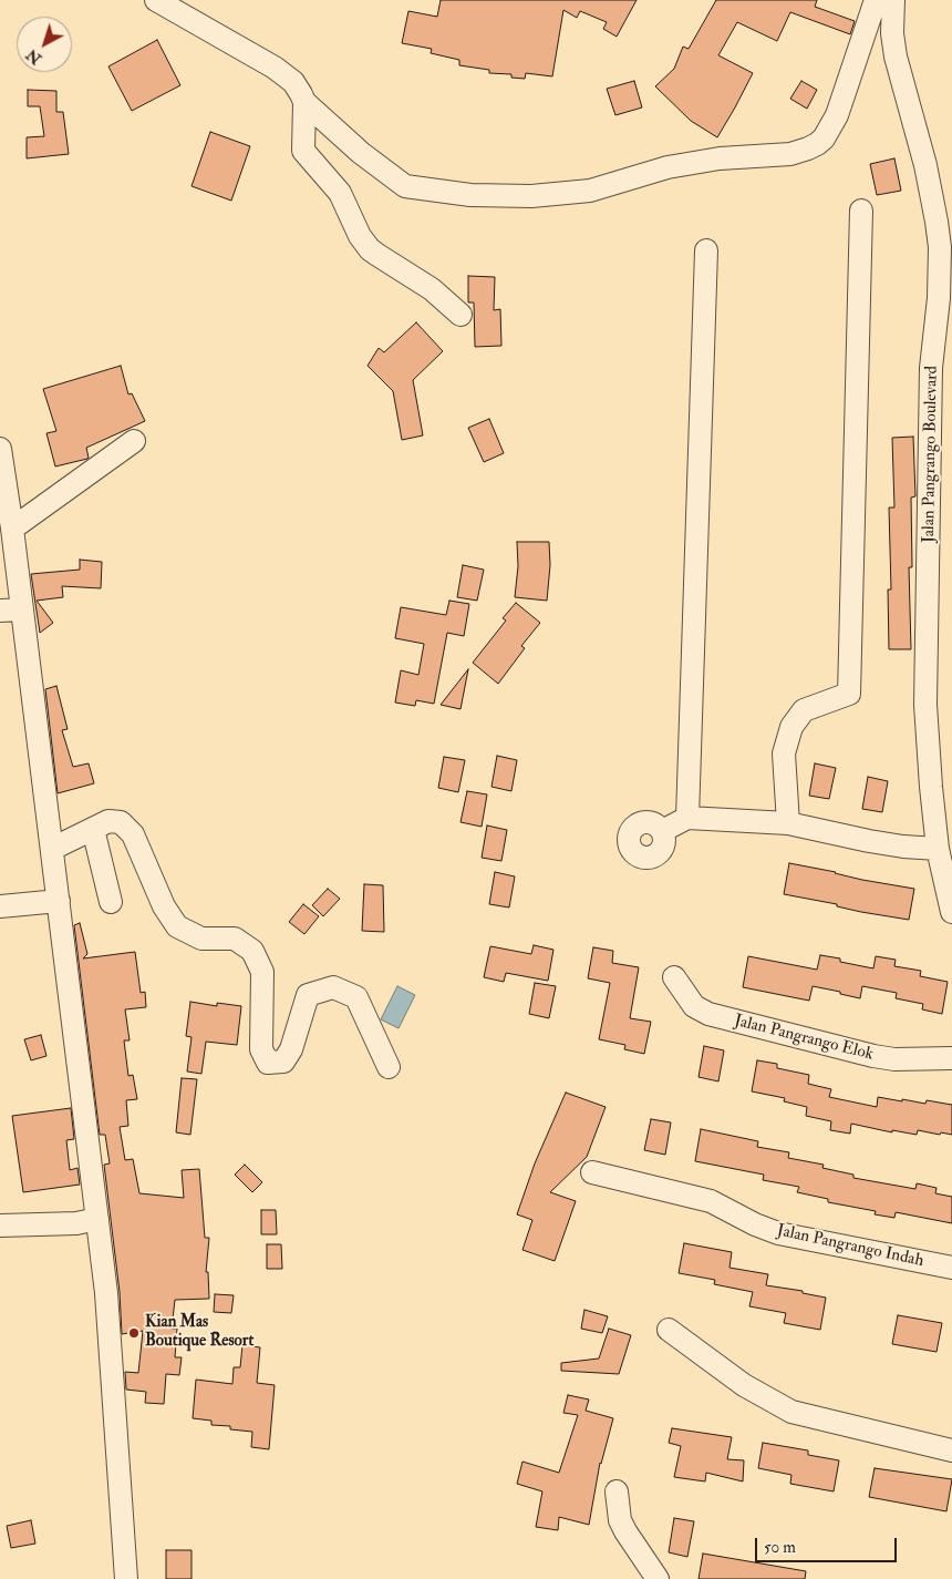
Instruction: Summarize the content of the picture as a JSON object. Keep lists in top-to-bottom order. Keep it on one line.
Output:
{"streets":{"street":["Jalan Pangrango Boulevard","Jalan Pangrango Elok","Jalan Pangrango Indah"]},"places":["Kian Mas Boutique Resort"],"scale_bar":"50 m","north":"bottom left"}
